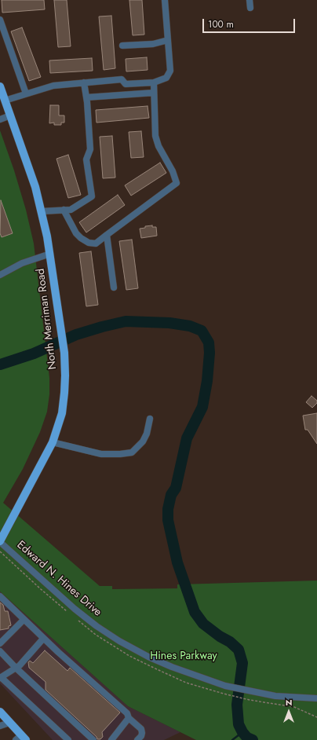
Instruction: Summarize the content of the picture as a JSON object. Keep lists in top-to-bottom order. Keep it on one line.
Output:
{"streets":{"main road":["North Merriman Road"],"street":["Edward N. Hines Drive"]},"crossings":[["North Merriman Road","Edward N. Hines Drive"]],"parks":["Hines Parkway"],"scale_bar":"100 m","north":"top"}
